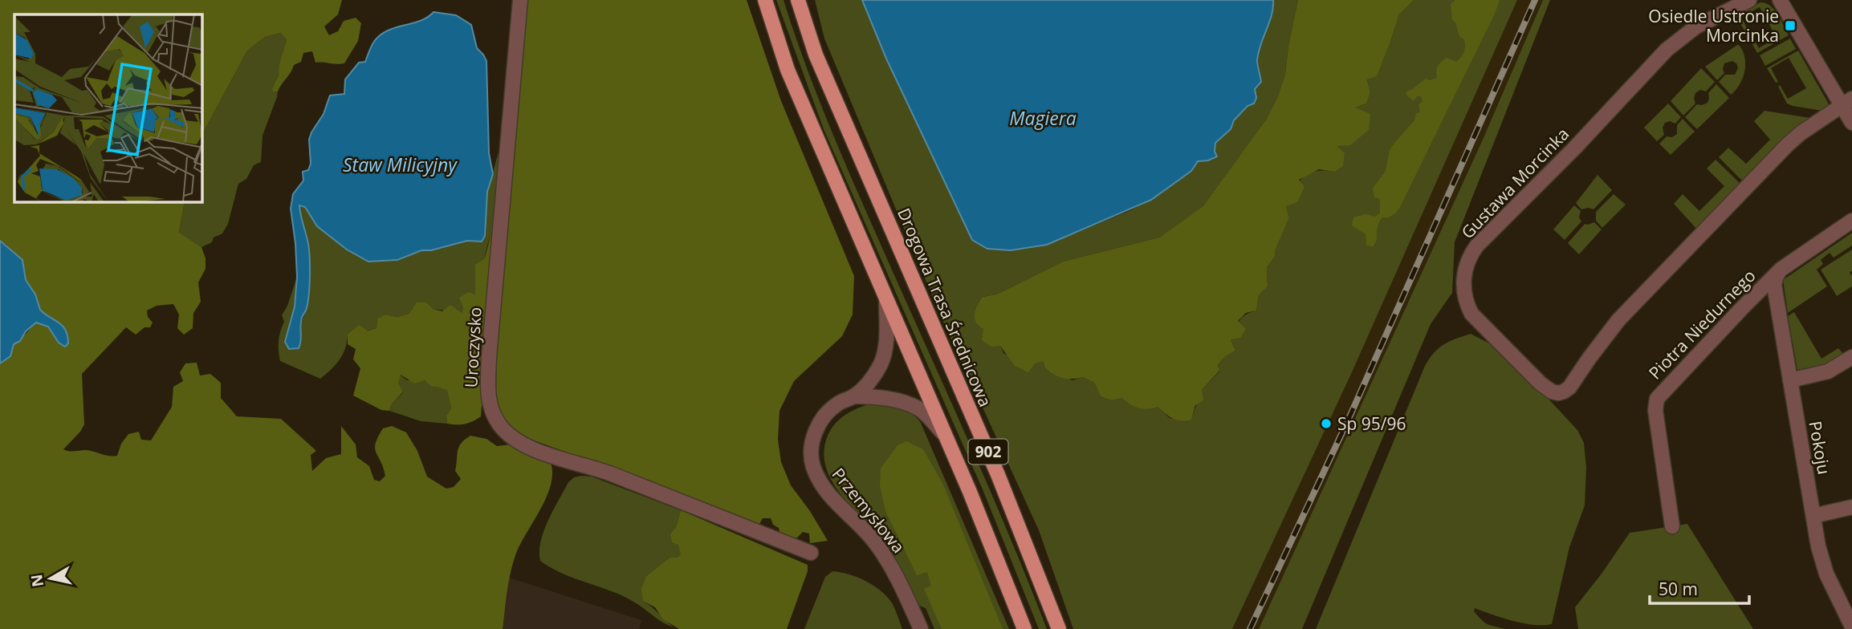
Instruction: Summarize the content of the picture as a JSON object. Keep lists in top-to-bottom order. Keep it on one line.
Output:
{"streets":{"main road":["Drogowa Trasa Średnicowa","902"],"street":["Gustawa Morcinka","Piotra Niedurnego","Uroczysko","Pokoju","Przemysłowa"]},"crossings":[["Piotra Niedurnego","Pokoju"]],"water":["Magiera","Staw Milicyjny"],"places":{"transit":["Osiedle Ustronie Morcinka"],"other":["Sp 95/96"]},"scale_bar":"50 m","north":"left"}
